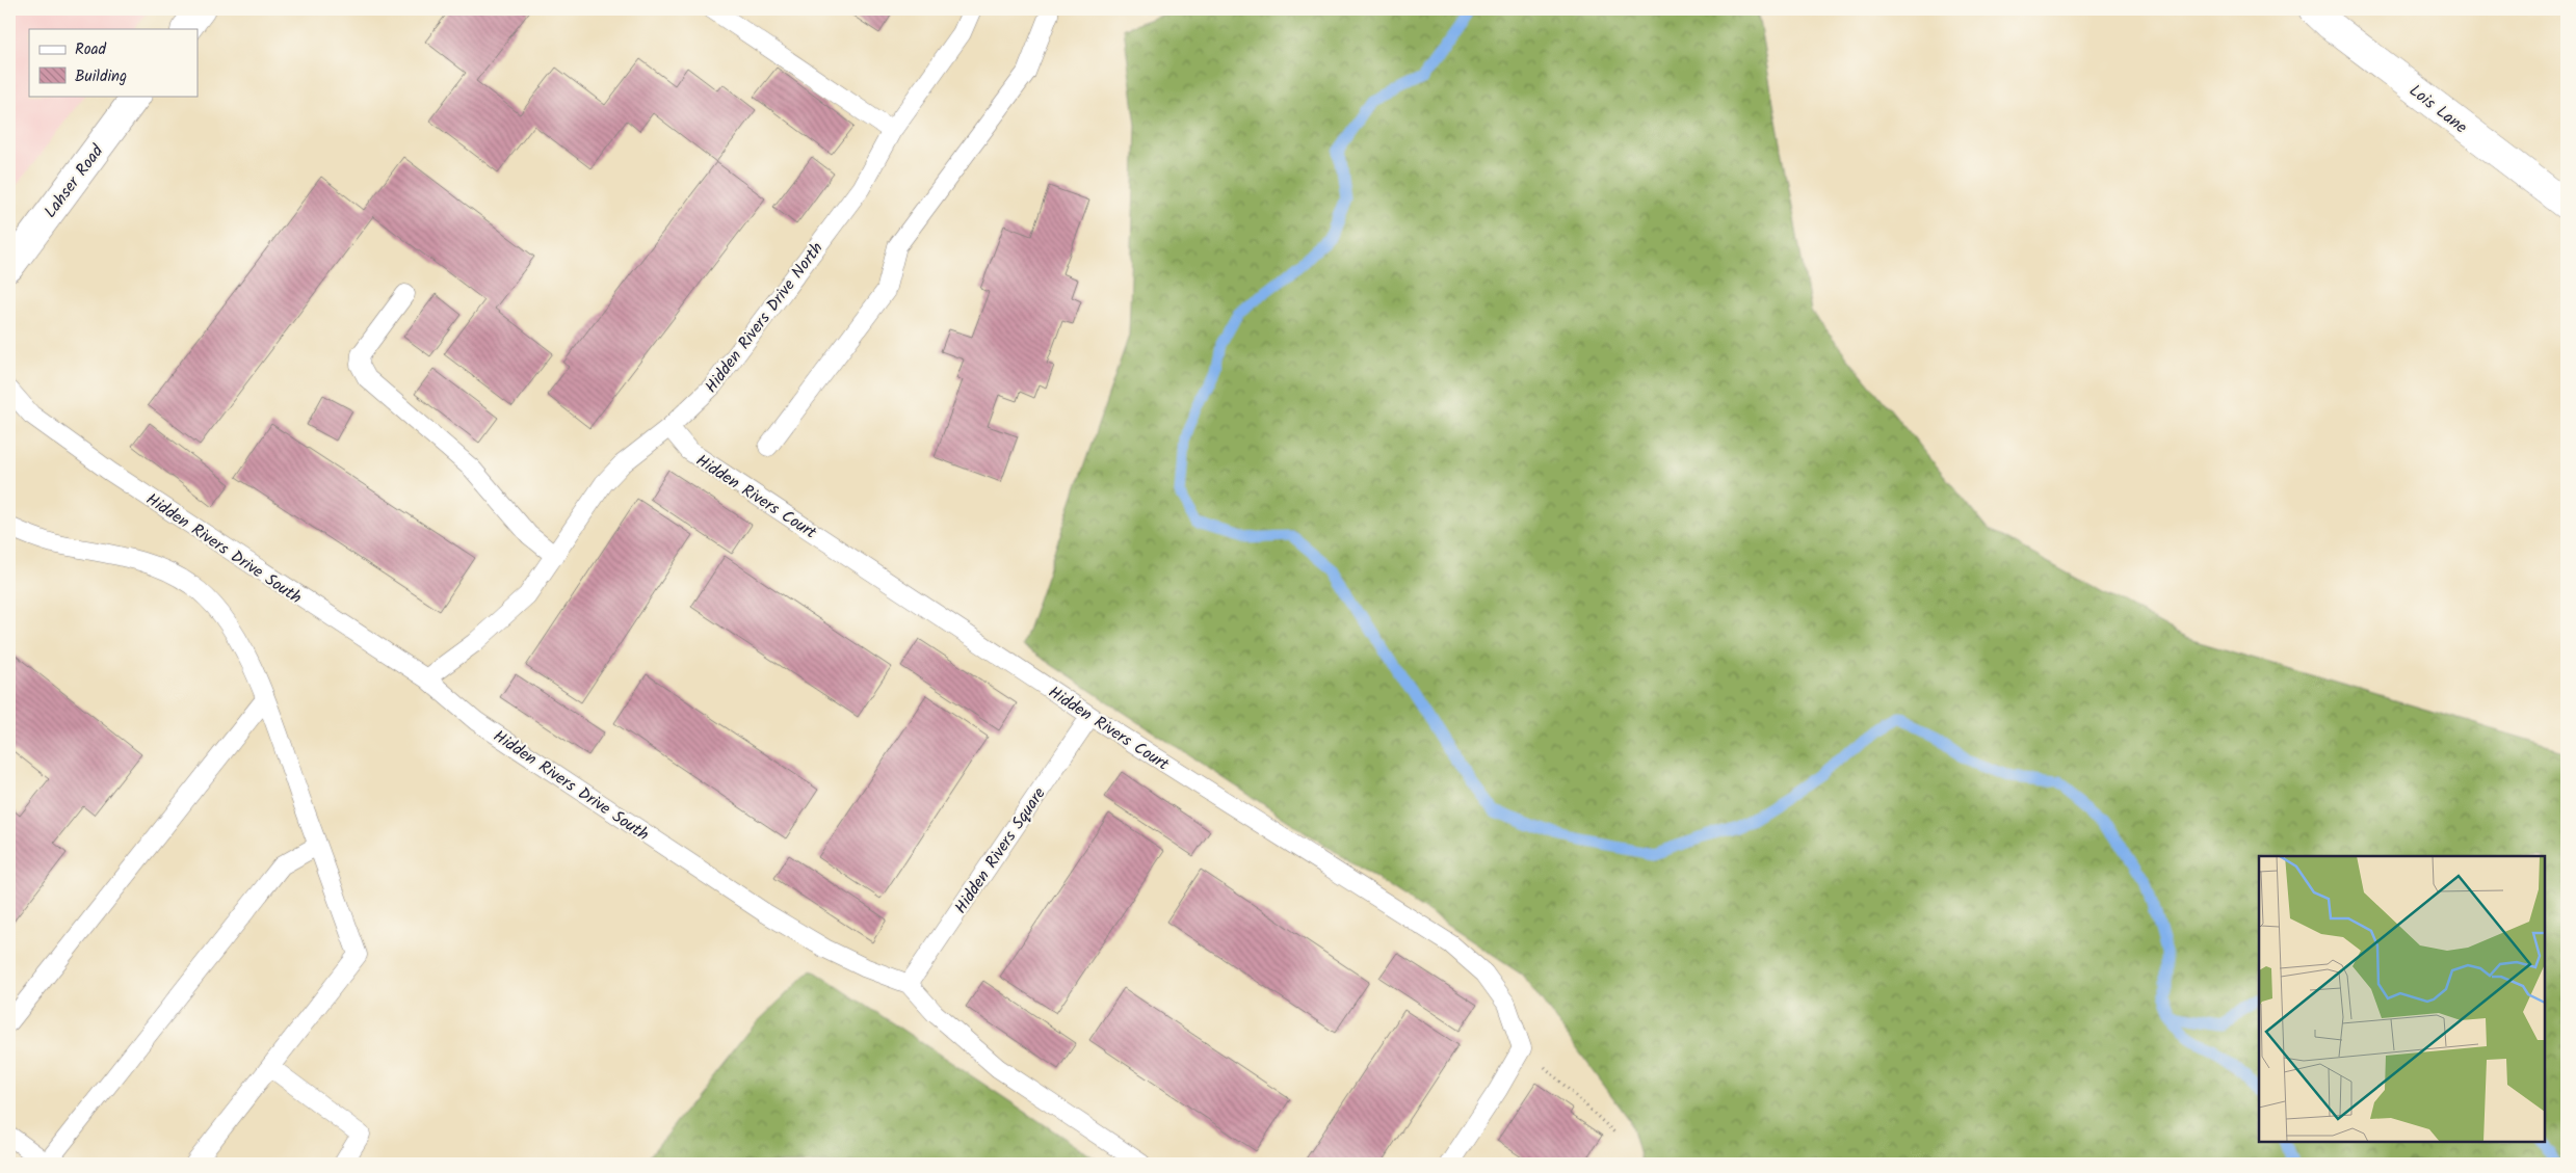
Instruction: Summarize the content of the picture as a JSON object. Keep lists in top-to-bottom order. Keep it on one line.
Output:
{"streets":{"street":["Lois Lane","Lahser Road"],"lane":["Hidden Rivers Drive North","Hidden Rivers Court","Hidden Rivers Drive South","Hidden Rivers Square"]},"crossings":[["Hidden Rivers Drive North","Hidden Rivers Court"],["Hidden Rivers Drive North","Hidden Rivers Drive South"],["Hidden Rivers Court","Hidden Rivers Square"],["Hidden Rivers Drive South","Hidden Rivers Square"]],"legend":["Road","Building"]}
